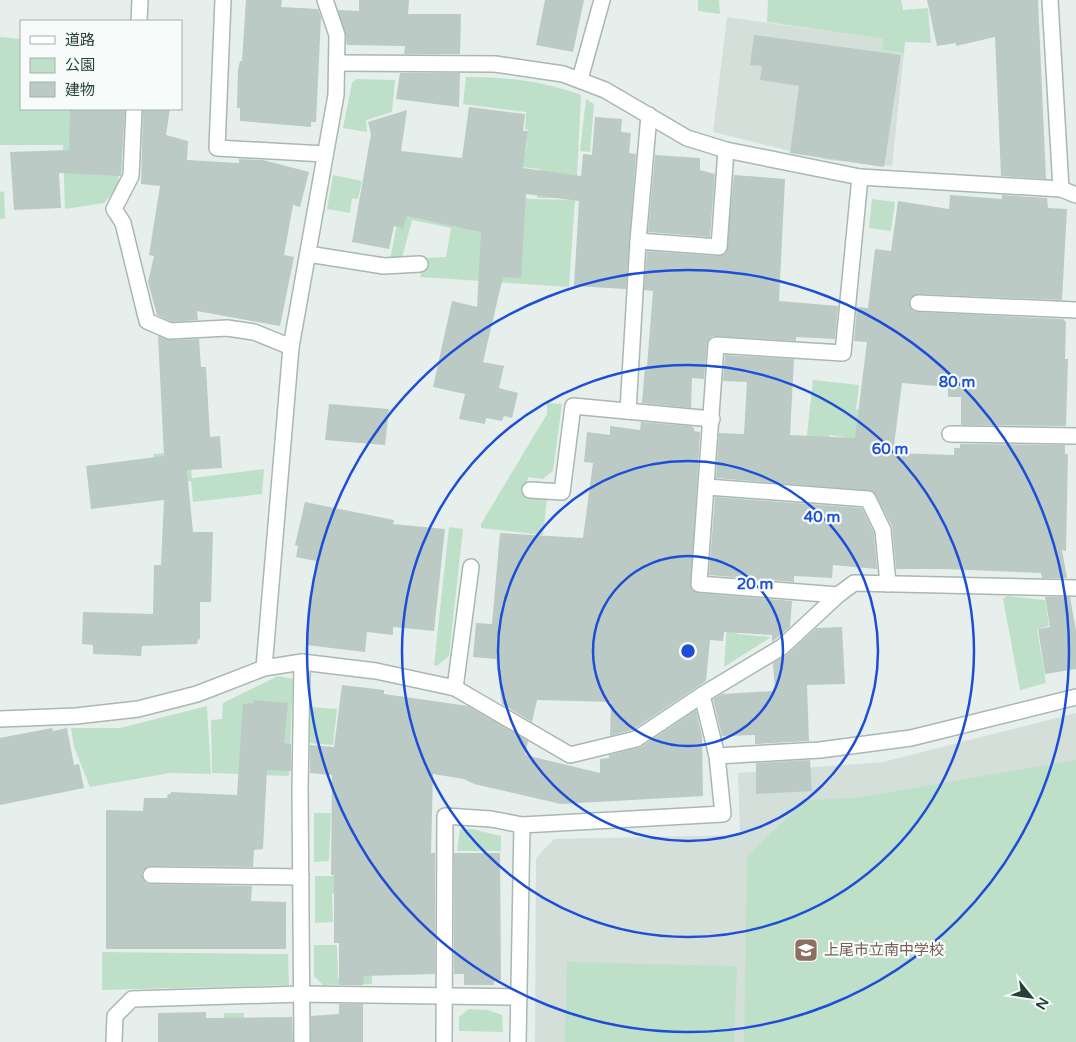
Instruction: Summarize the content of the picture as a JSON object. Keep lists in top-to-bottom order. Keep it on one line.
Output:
{"places":{"school or university":["上尾市立南中学校"]},"legend":["道路","公園","建物"],"north":"bottom right","rings":["80 m","60 m","40 m","20 m"]}
